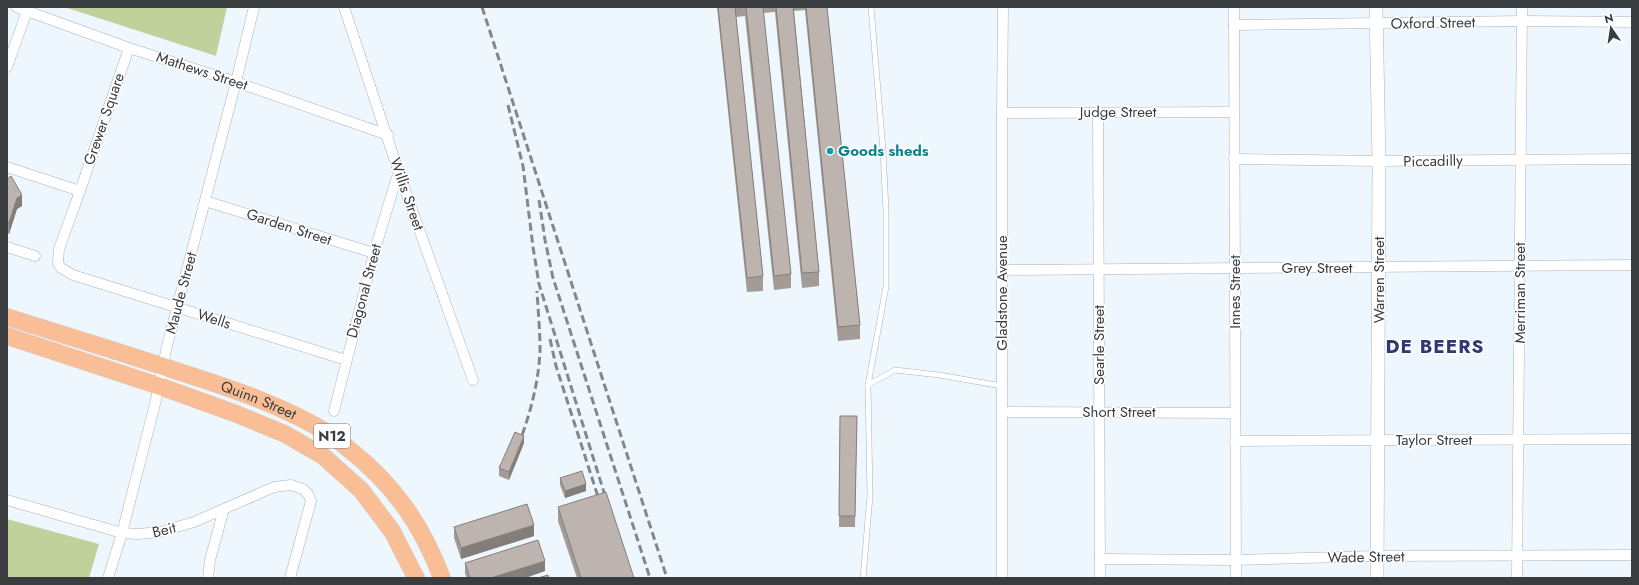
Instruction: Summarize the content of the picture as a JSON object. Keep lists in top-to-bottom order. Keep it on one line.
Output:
{"streets":{"highway":["Quinn Street","N12"],"street":["Oxford Street","Mathews Street","Judge Street","Grewer Square","Piccadilly","Willis Street","Garden Street","Grey Street","Warren Street","Diagonal Street","Innes Street","Maude Street","Gladstone Avenue","Merriman Street","Wells","Searle Street","Short Street","Taylor Street","Beit","Wade Street"]},"crossings":[["Oxford Street","Warren Street"],["Oxford Street","Innes Street"],["Oxford Street","Merriman Street"],["Mathews Street","Grewer Square"],["Mathews Street","Willis Street"],["Mathews Street","Maude Street"],["Judge Street","Innes Street"],["Judge Street","Gladstone Avenue"],["Judge Street","Searle Street"],["Grewer Square","Wells"],["Piccadilly","Warren Street"],["Piccadilly","Innes Street"],["Piccadilly","Merriman Street"],["Willis Street","Diagonal Street"],["Garden Street","Diagonal Street"],["Garden Street","Maude Street"],["Grey Street","Warren Street"],["Grey Street","Innes Street"],["Grey Street","Gladstone Avenue"],["Grey Street","Merriman Street"],["Grey Street","Searle Street"],["Warren Street","Taylor Street"],["Warren Street","Wade Street"],["Diagonal Street","Wells"],["Innes Street","Short Street"],["Innes Street","Taylor Street"],["Innes Street","Wade Street"],["Maude Street","Wells"],["Maude Street","Quinn Street"],["Maude Street","Beit"],["Gladstone Avenue","Short Street"],["Merriman Street","Taylor Street"],["Merriman Street","Wade Street"],["Searle Street","Short Street"],["Searle Street","Wade Street"]],"districts":["DE BEERS"],"places":["Goods sheds"],"north":"top"}
